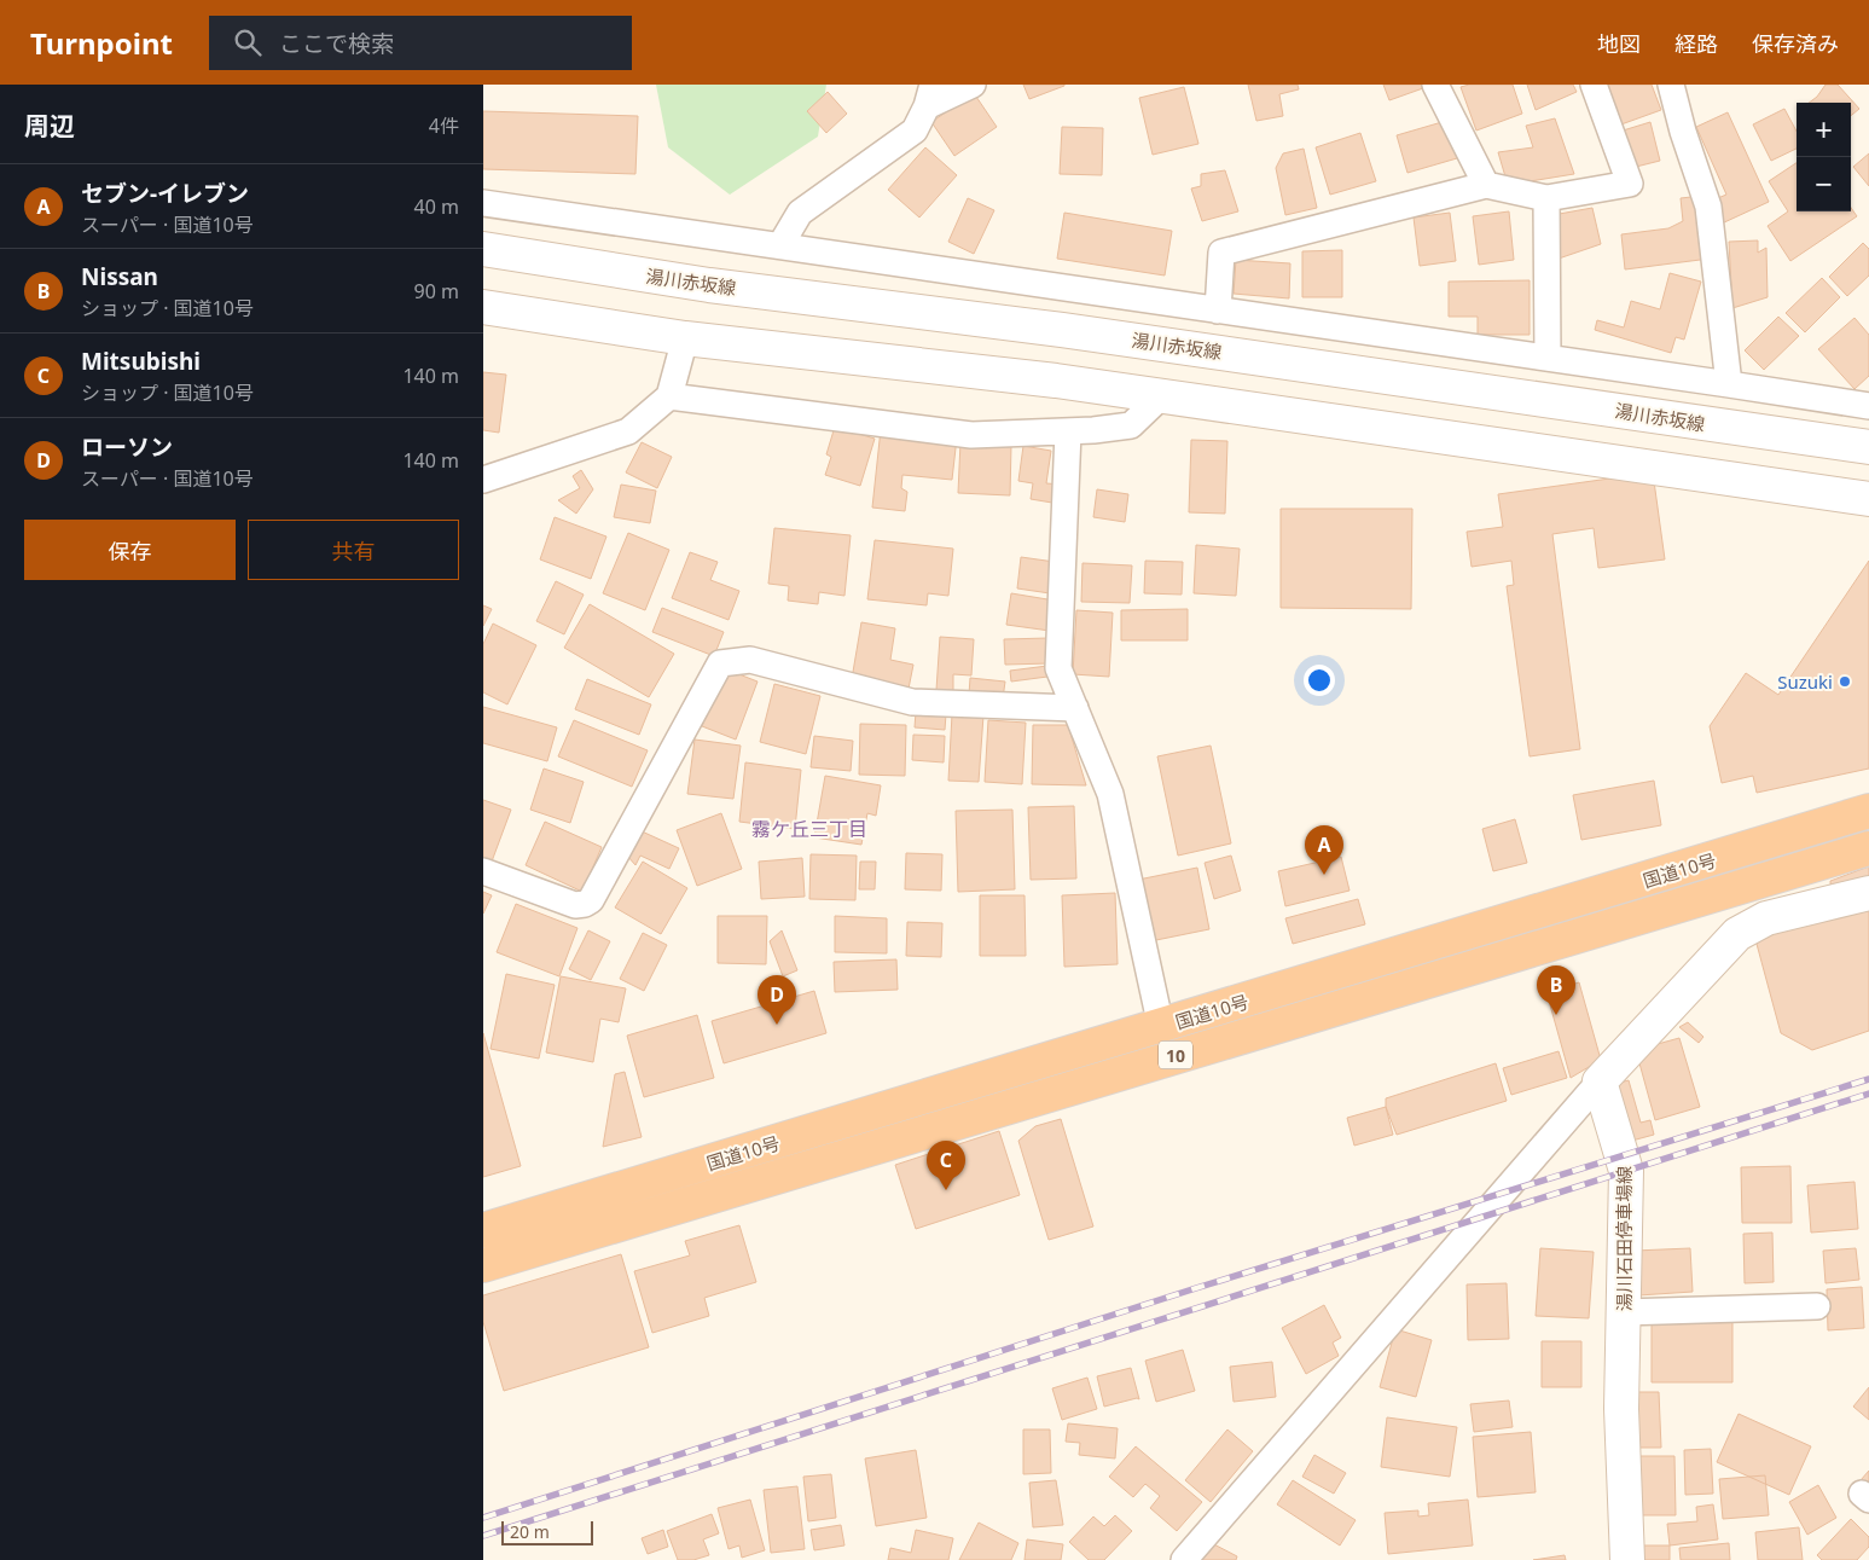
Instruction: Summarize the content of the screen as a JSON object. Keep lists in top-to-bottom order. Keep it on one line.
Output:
{"streets":{"highway":["国道10号","10"],"main road":["湯川赤坂線","湯川石田停車場線"]},"districts":["霧ケ丘三丁目"],"places":["Suzuki"],"scale_bar":"20 m","page":{"header":"Turnpoint","search":"ここで検索","nav":["地図","経路","保存済み"],"heading":["周辺","4件"],"map_buttons":["+","−"],"list":[{"mark":"A","name":"セブン-イレブン","note":"スーパー · 国道10号","value":"40 m"},{"mark":"B","name":"Nissan","note":"ショップ · 国道10号","value":"90 m"},{"mark":"C","name":"Mitsubishi","note":"ショップ · 国道10号","value":"140 m"},{"mark":"D","name":"ローソン","note":"スーパー · 国道10号","value":"140 m"}],"buttons":["保存","共有"],"pins":["A","B","D","C"],"scale":"20 m"}}
